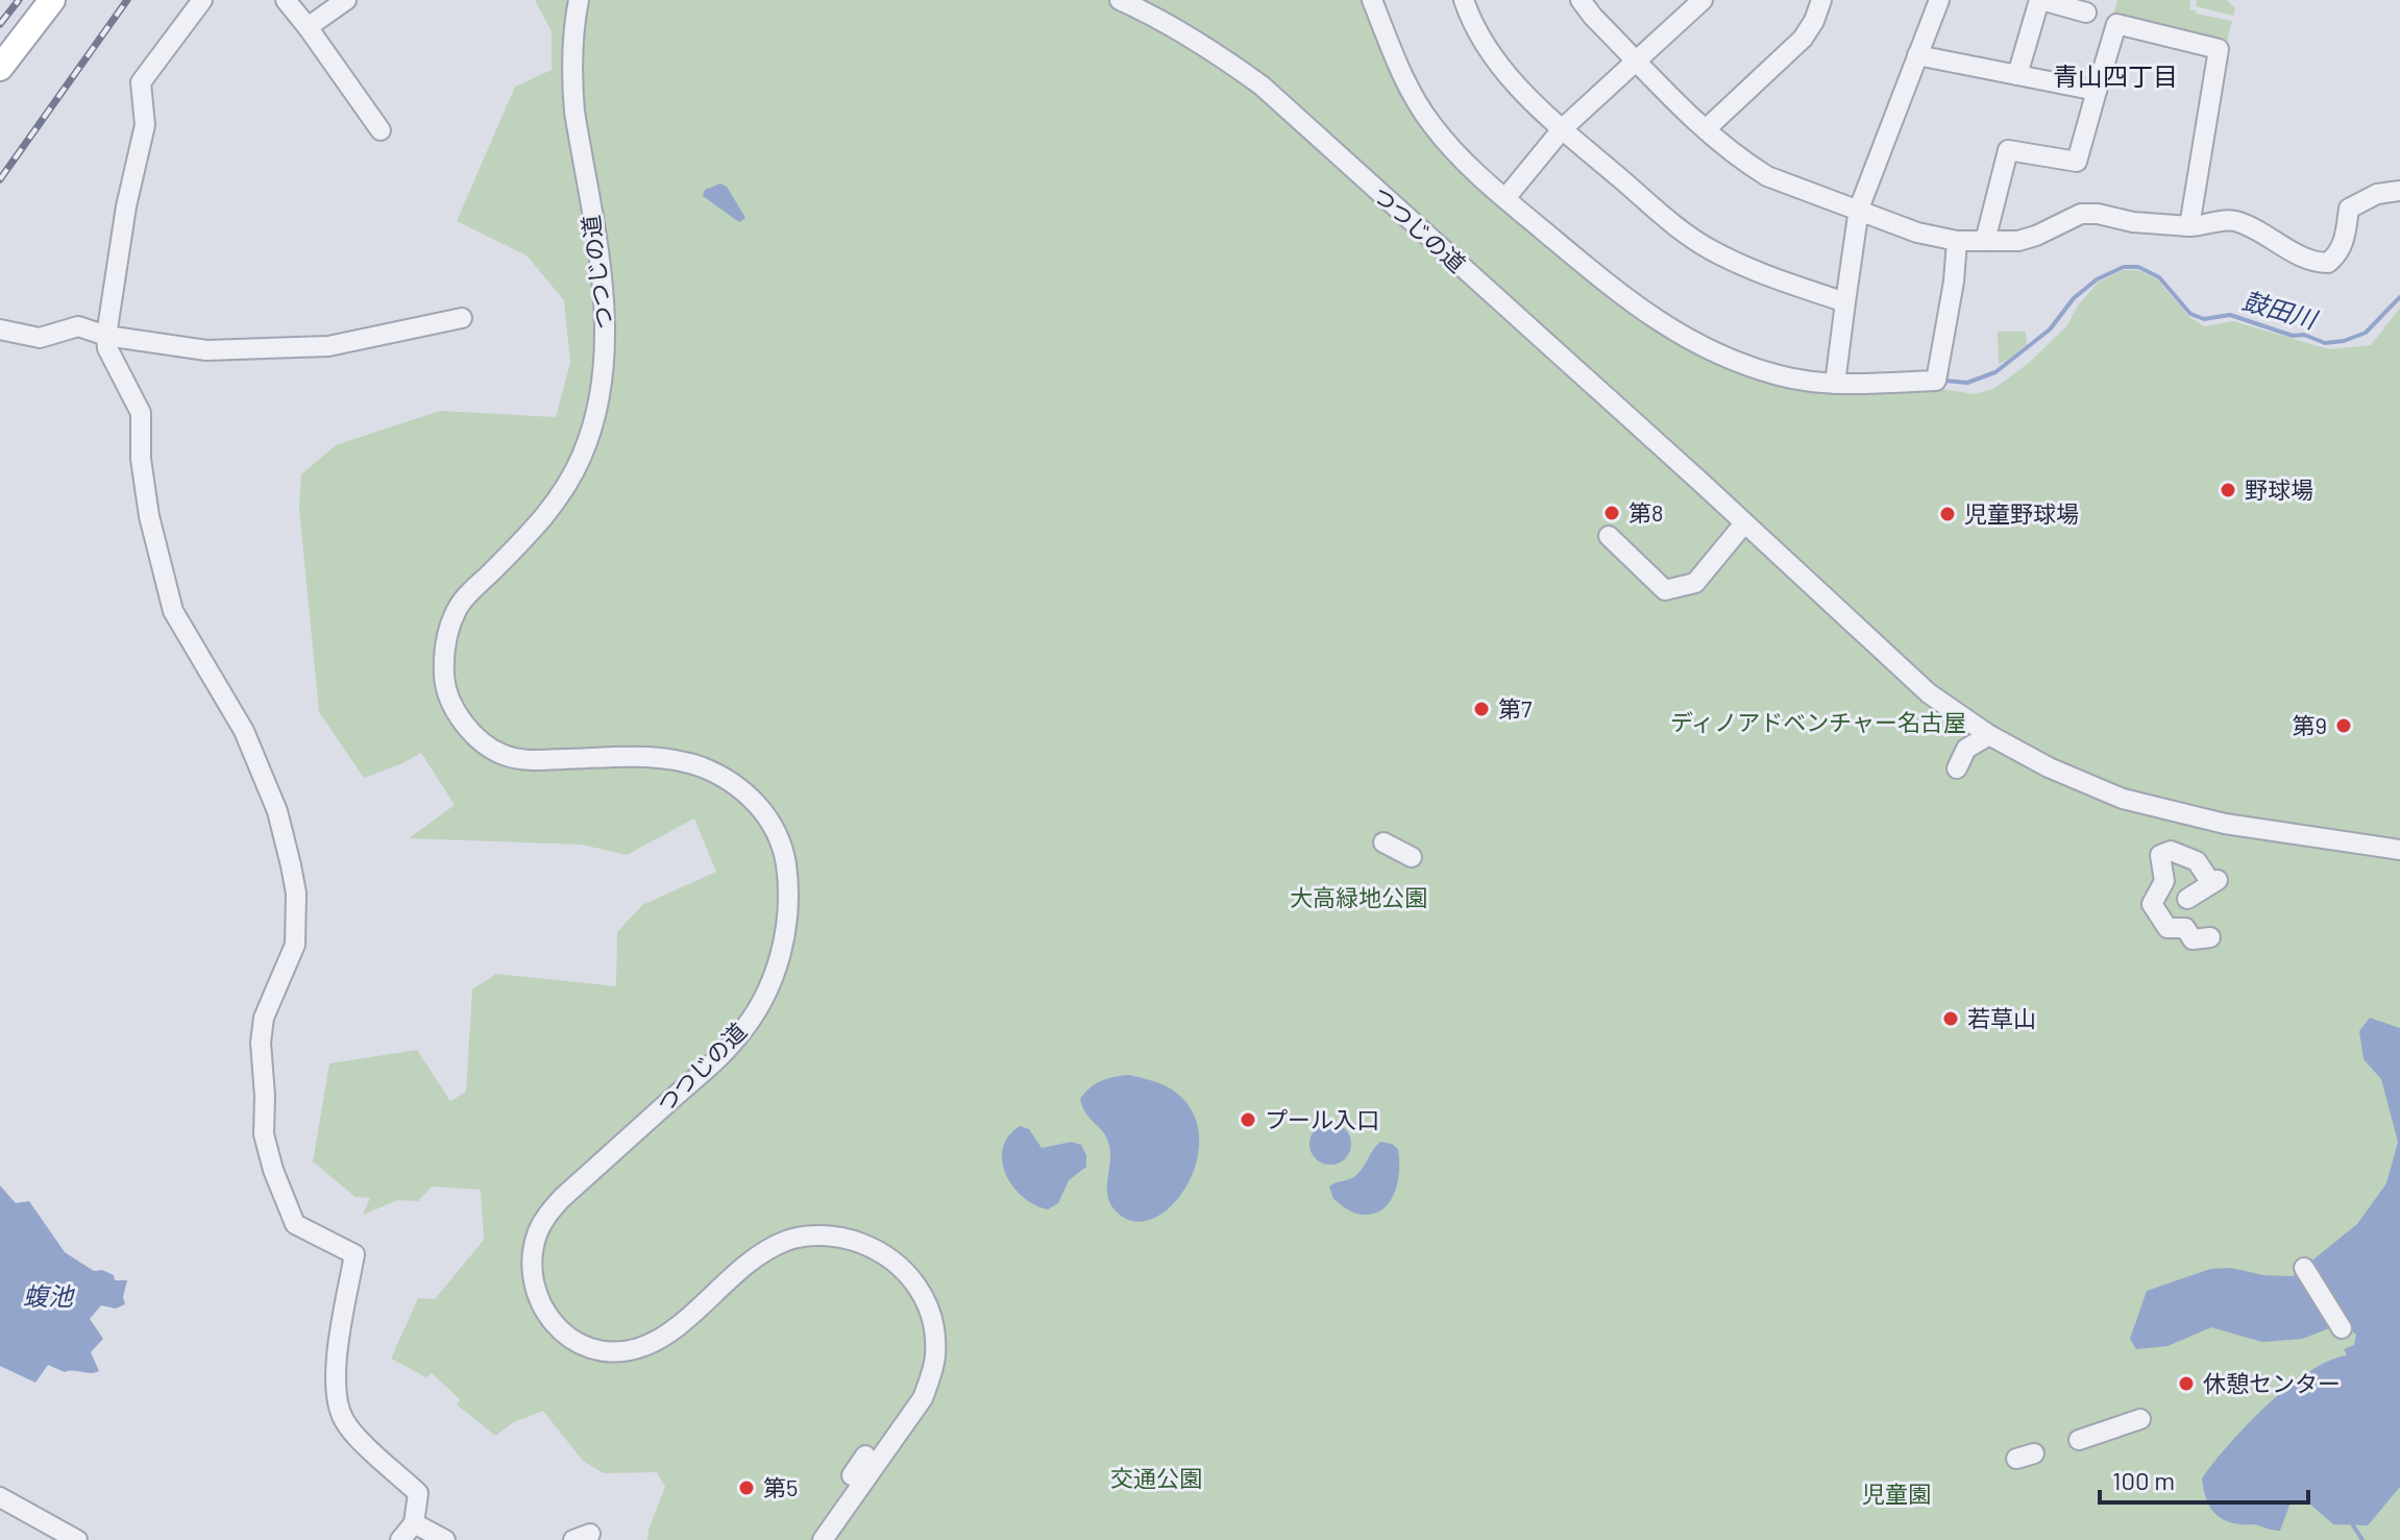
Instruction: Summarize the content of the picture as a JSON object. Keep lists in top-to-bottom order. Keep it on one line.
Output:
{"streets":{"street":["つつじの道"]},"districts":["青山四丁目"],"water":["鼓田川","蝮池"],"parks":["ディノアドベンチャー名古屋","大高緑地公園","交通公園","児童園"],"places":["野球場","第8","児童野球場","第7","第9","若草山","プール入口","休憩センター","第5"],"scale_bar":"100 m"}
